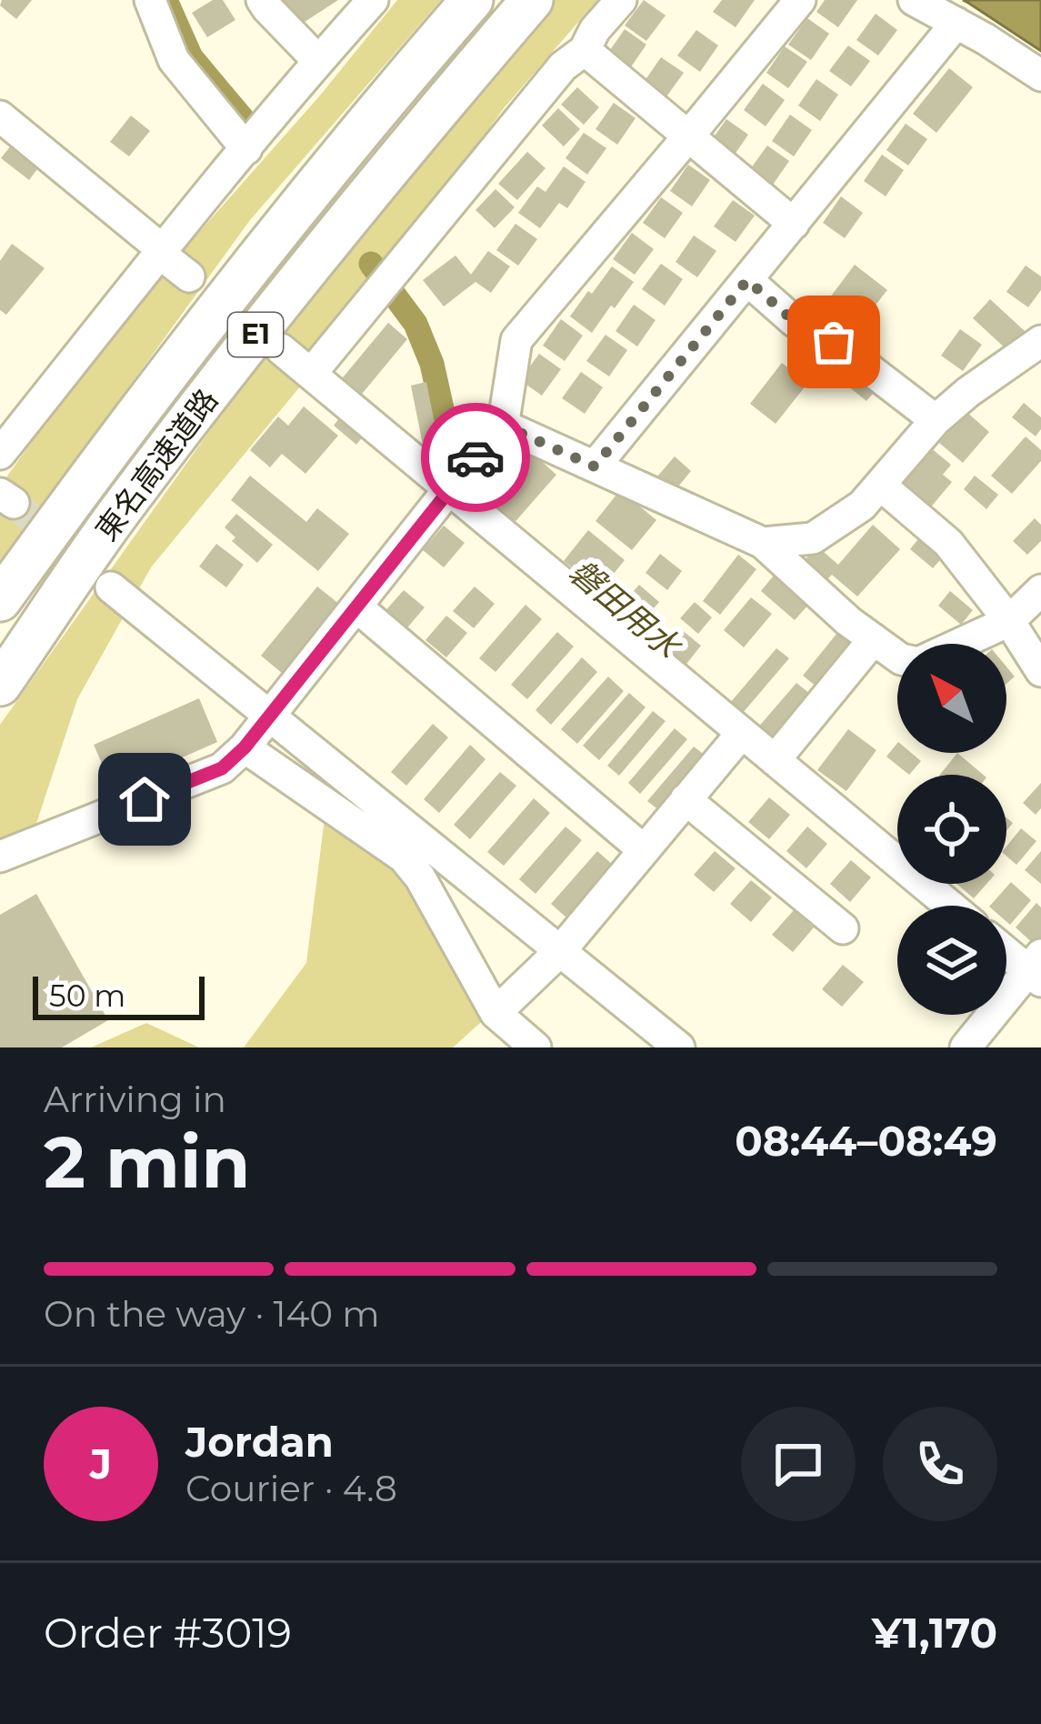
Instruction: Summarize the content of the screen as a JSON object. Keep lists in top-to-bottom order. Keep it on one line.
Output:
{"streets":{"highway":["E1","東名高速道路"]},"water":["磐田用水"],"scale_bar":"50 m","north":"top left","page":{"scale":"50 m","heading":["2 min","Arriving in","08:44–08:49"],"panel":["Jordan","Courier · 4.8","Order #3019","¥1,170"],"bar":"On the way · 140 m","round":"J"}}
